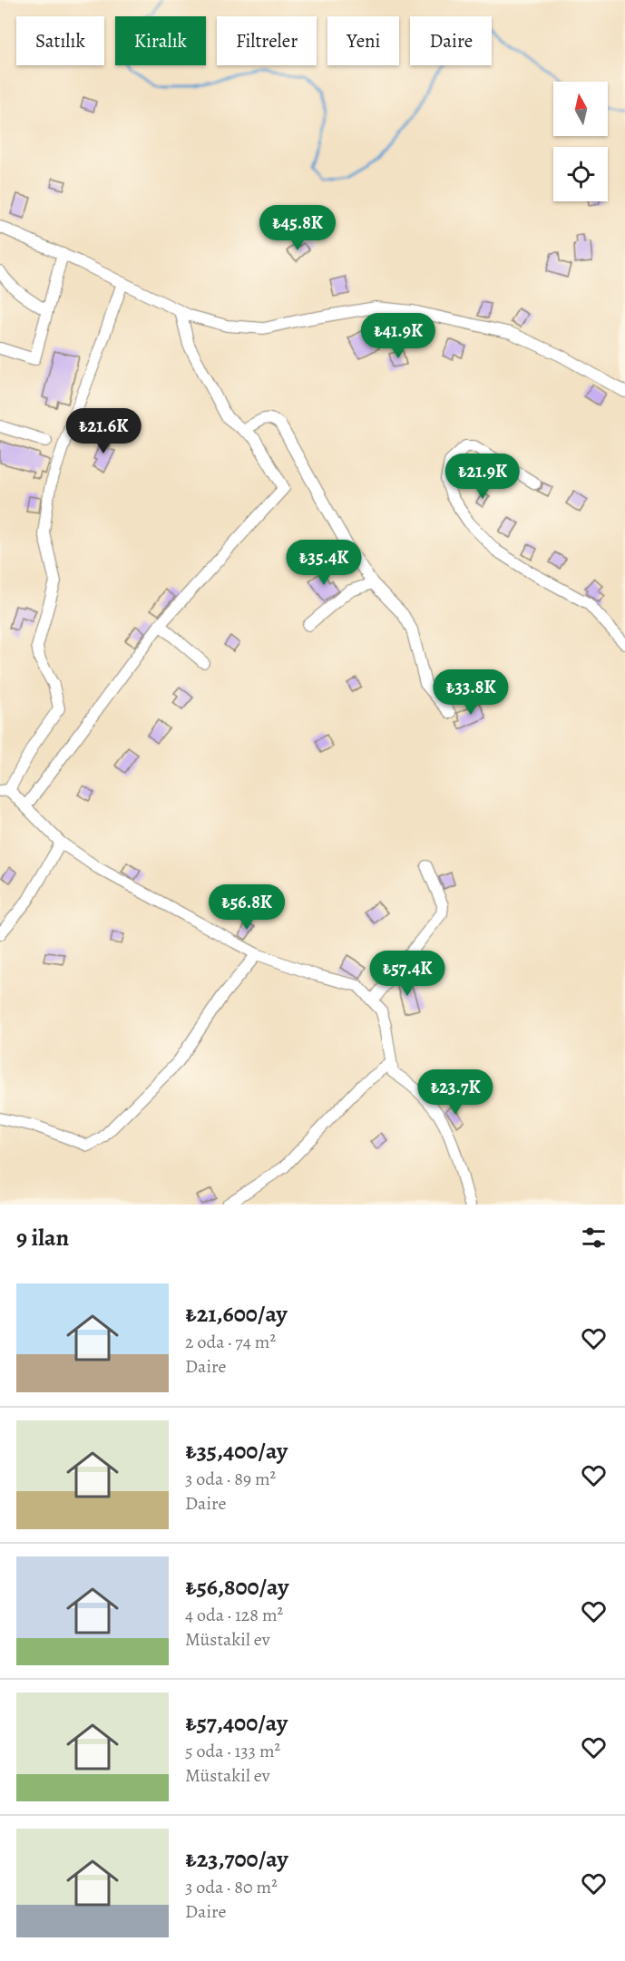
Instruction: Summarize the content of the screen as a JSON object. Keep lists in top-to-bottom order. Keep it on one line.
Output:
{"north":"top","page":{"chip":["Satılık","Kiralık","Filtreler","Yeni","Daire"],"price":["₺45.8K","₺41.9K","₺21.6K","₺21.9K","₺35.4K","₺33.8K","₺56.8K","₺57.4K","₺23.7K"],"heading":"9 ilan","list":[{"name":"₺21,600/ay","note":"2 oda · 74 m² · Daire"},{"name":"₺35,400/ay","note":"3 oda · 89 m² · Daire"},{"name":"₺56,800/ay","note":"4 oda · 128 m² · Müstakil ev"},{"name":"₺57,400/ay","note":"5 oda · 133 m² · Müstakil ev"},{"name":"₺23,700/ay","note":"3 oda · 80 m² · Daire"}]}}
